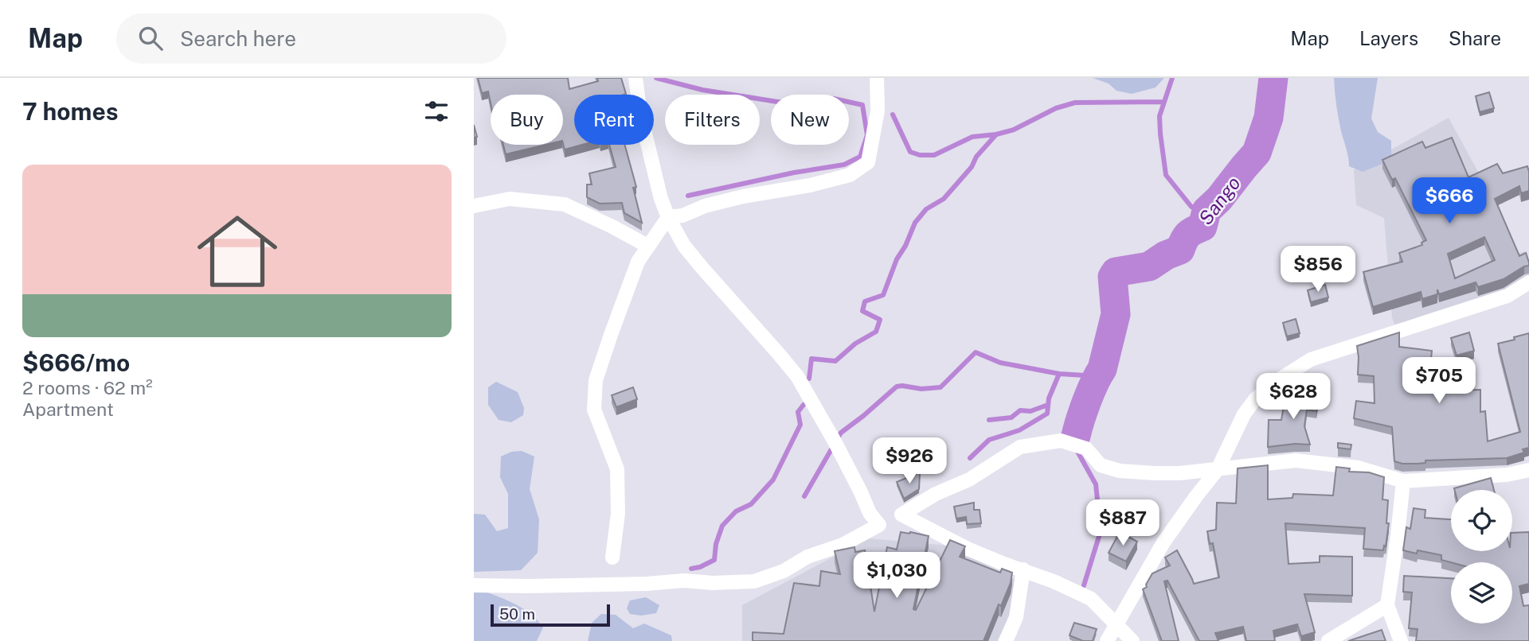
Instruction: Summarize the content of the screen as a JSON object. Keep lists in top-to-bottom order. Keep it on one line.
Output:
{"water":["Sango"],"scale_bar":"50 m","page":{"header":"Map","search":"Search here","nav":["Map","Layers","Share"],"heading":"7 homes","chip":["Buy","Rent","Filters","New"],"list":[{"name":"$666/mo","note":"2 rooms · 62 m² · Apartment"}],"price":["$666","$856","$705","$628","$926","$887","$1,030"],"scale":"50 m"}}
